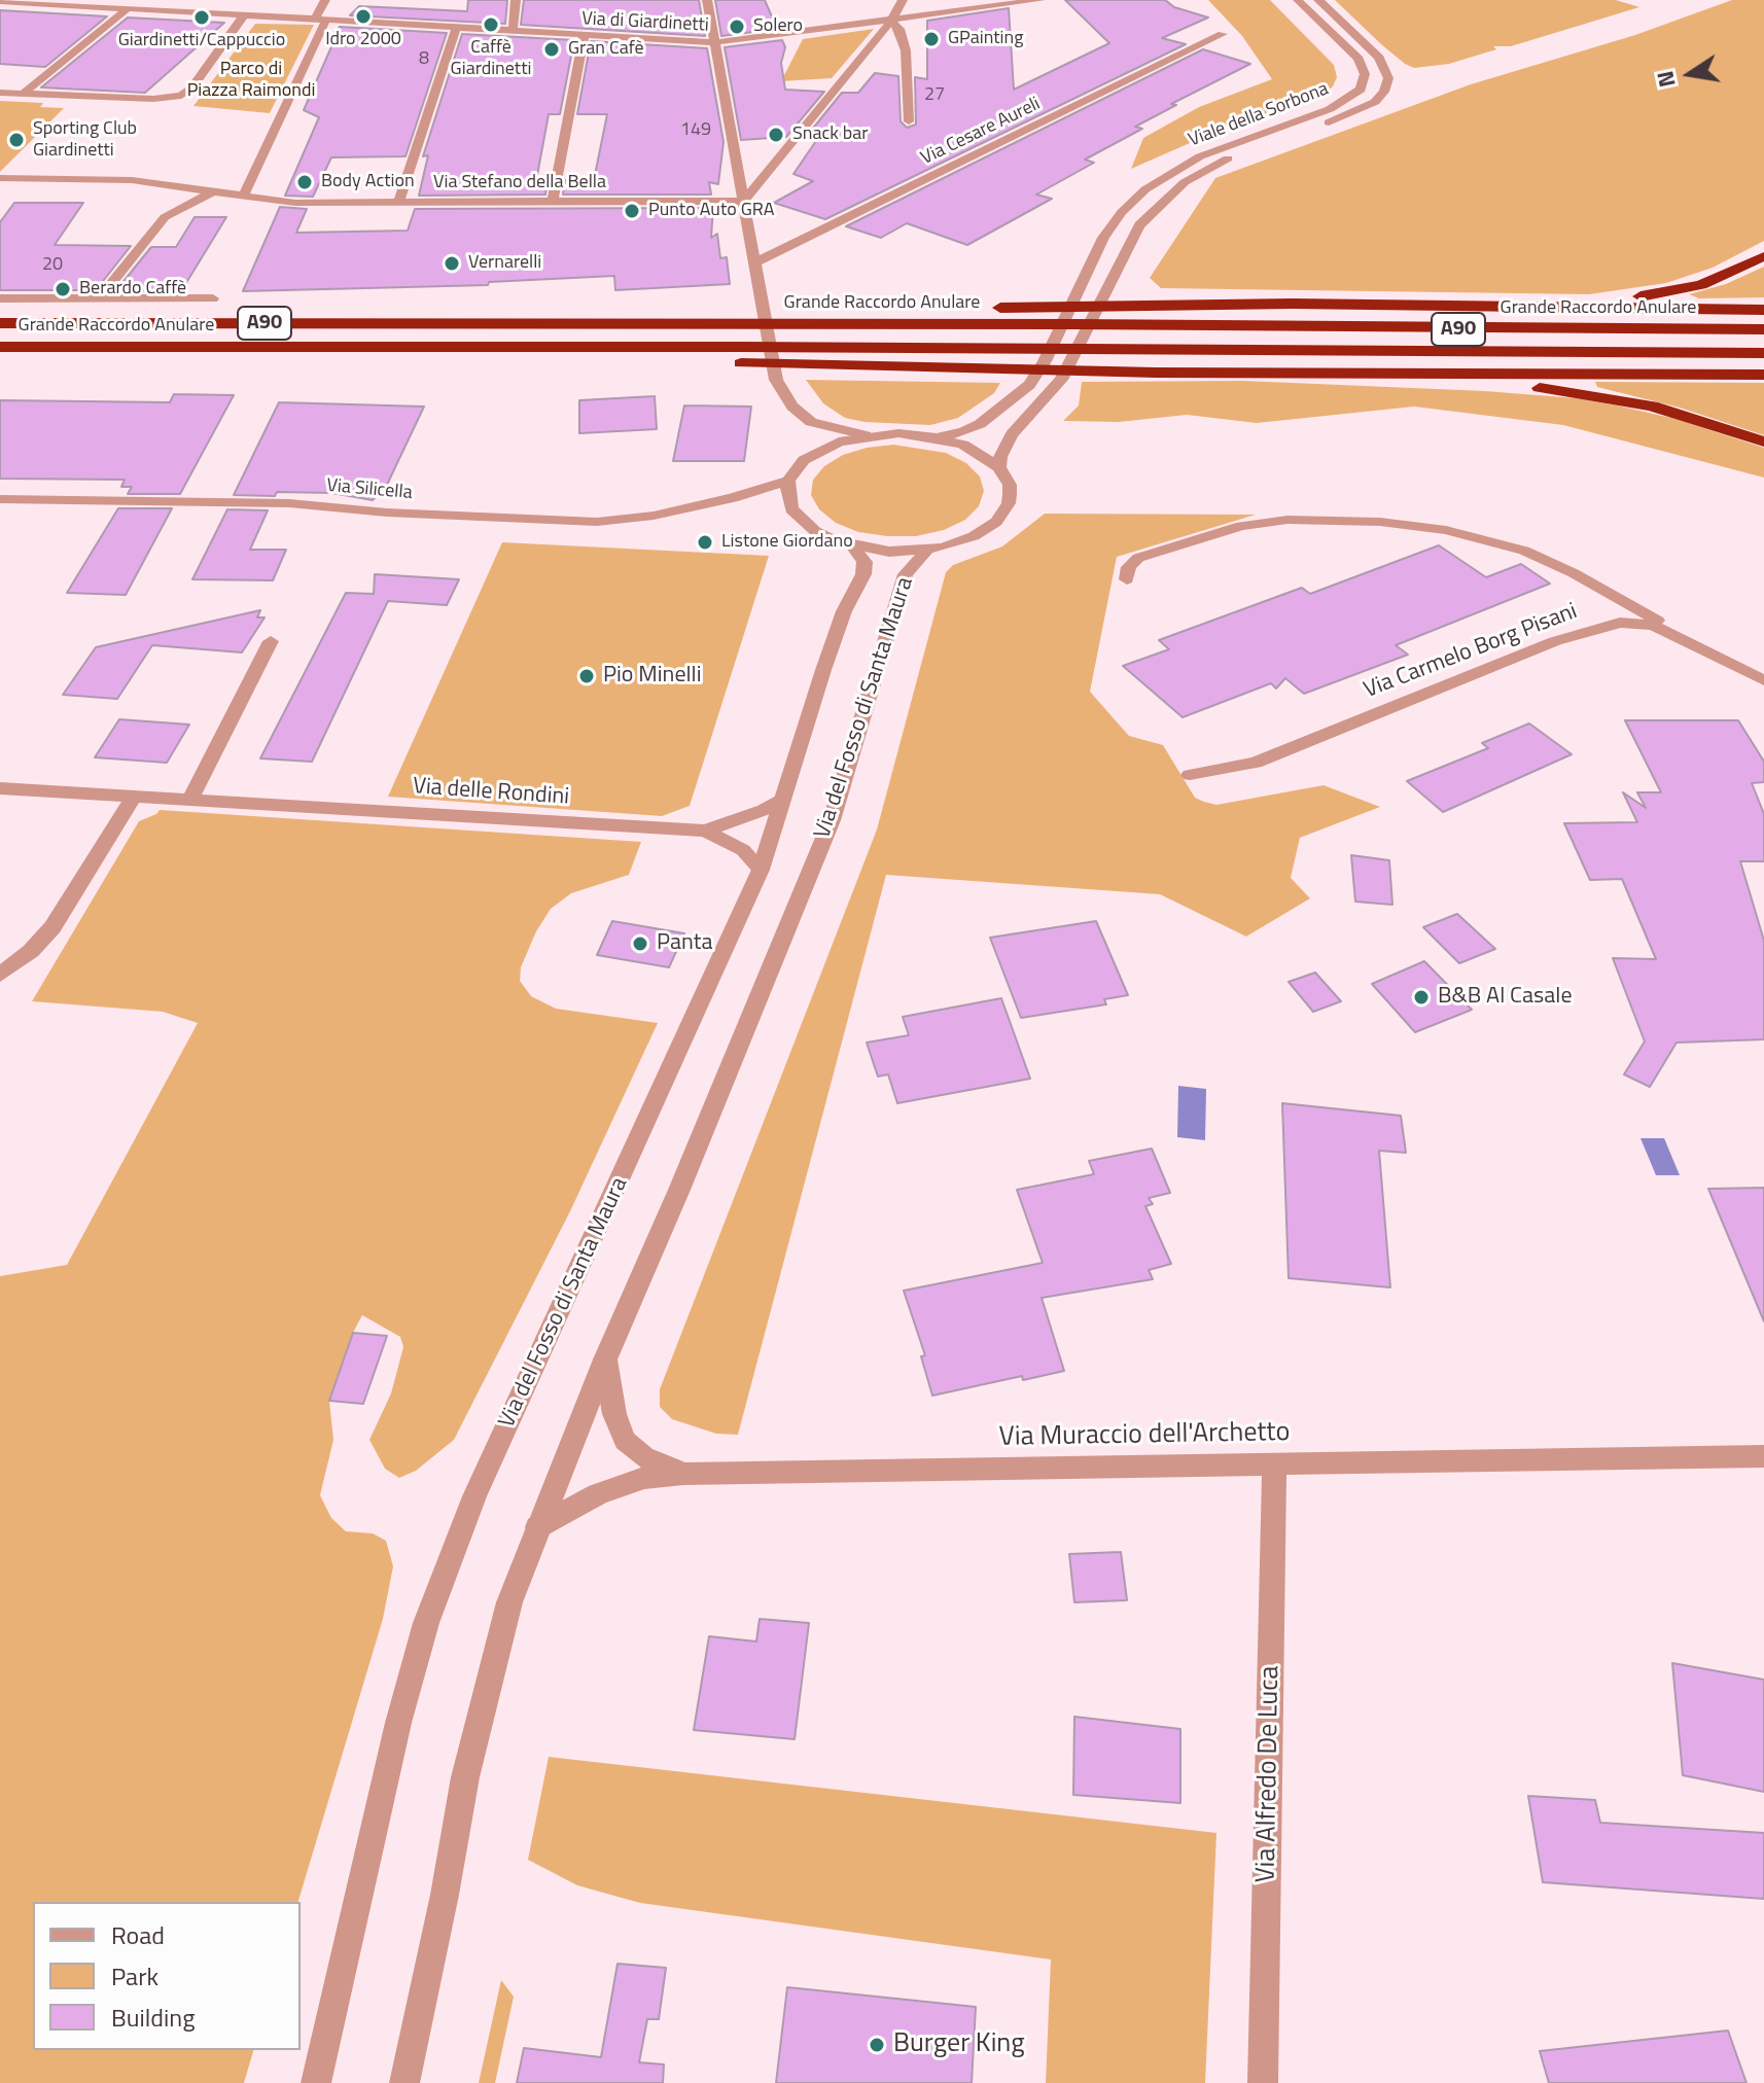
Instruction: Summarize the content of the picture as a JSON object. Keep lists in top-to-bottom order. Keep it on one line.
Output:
{"streets":{"highway":["Grande Raccordo Anulare","A90"],"street":["Via di Giardinetti","Viale della Sorbona","Via Cesare Aureli","Via Stefano della Bella","Via Silicella","Via Carmelo Borg Pisani","Via del Fosso di Santa Maura","Via delle Rondini","Via Muraccio dell'Archetto","Via Alfredo De Luca"]},"crossings":[["Via del Fosso di Santa Maura","Via delle Rondini"],["Via del Fosso di Santa Maura","Via Muraccio dell'Archetto"],["Via Muraccio dell'Archetto","Via Alfredo De Luca"]],"parks":["Parco di Piazza Raimondi"],"places":["Idro 2000","Giardinetti/Cappuccio","Caffè Giardinetti","Solero","GPainting","Gran Cafè","Snack bar","Sporting Club Giardinetti","Body Action","Punto Auto GRA","Vernarelli","Berardo Caffè","Listone Giordano","Pio Minelli","Panta","B&B Al Casale","Burger King"],"house_numbers":["8","27","149","20"],"legend":["Road","Park","Building"],"north":"left"}
